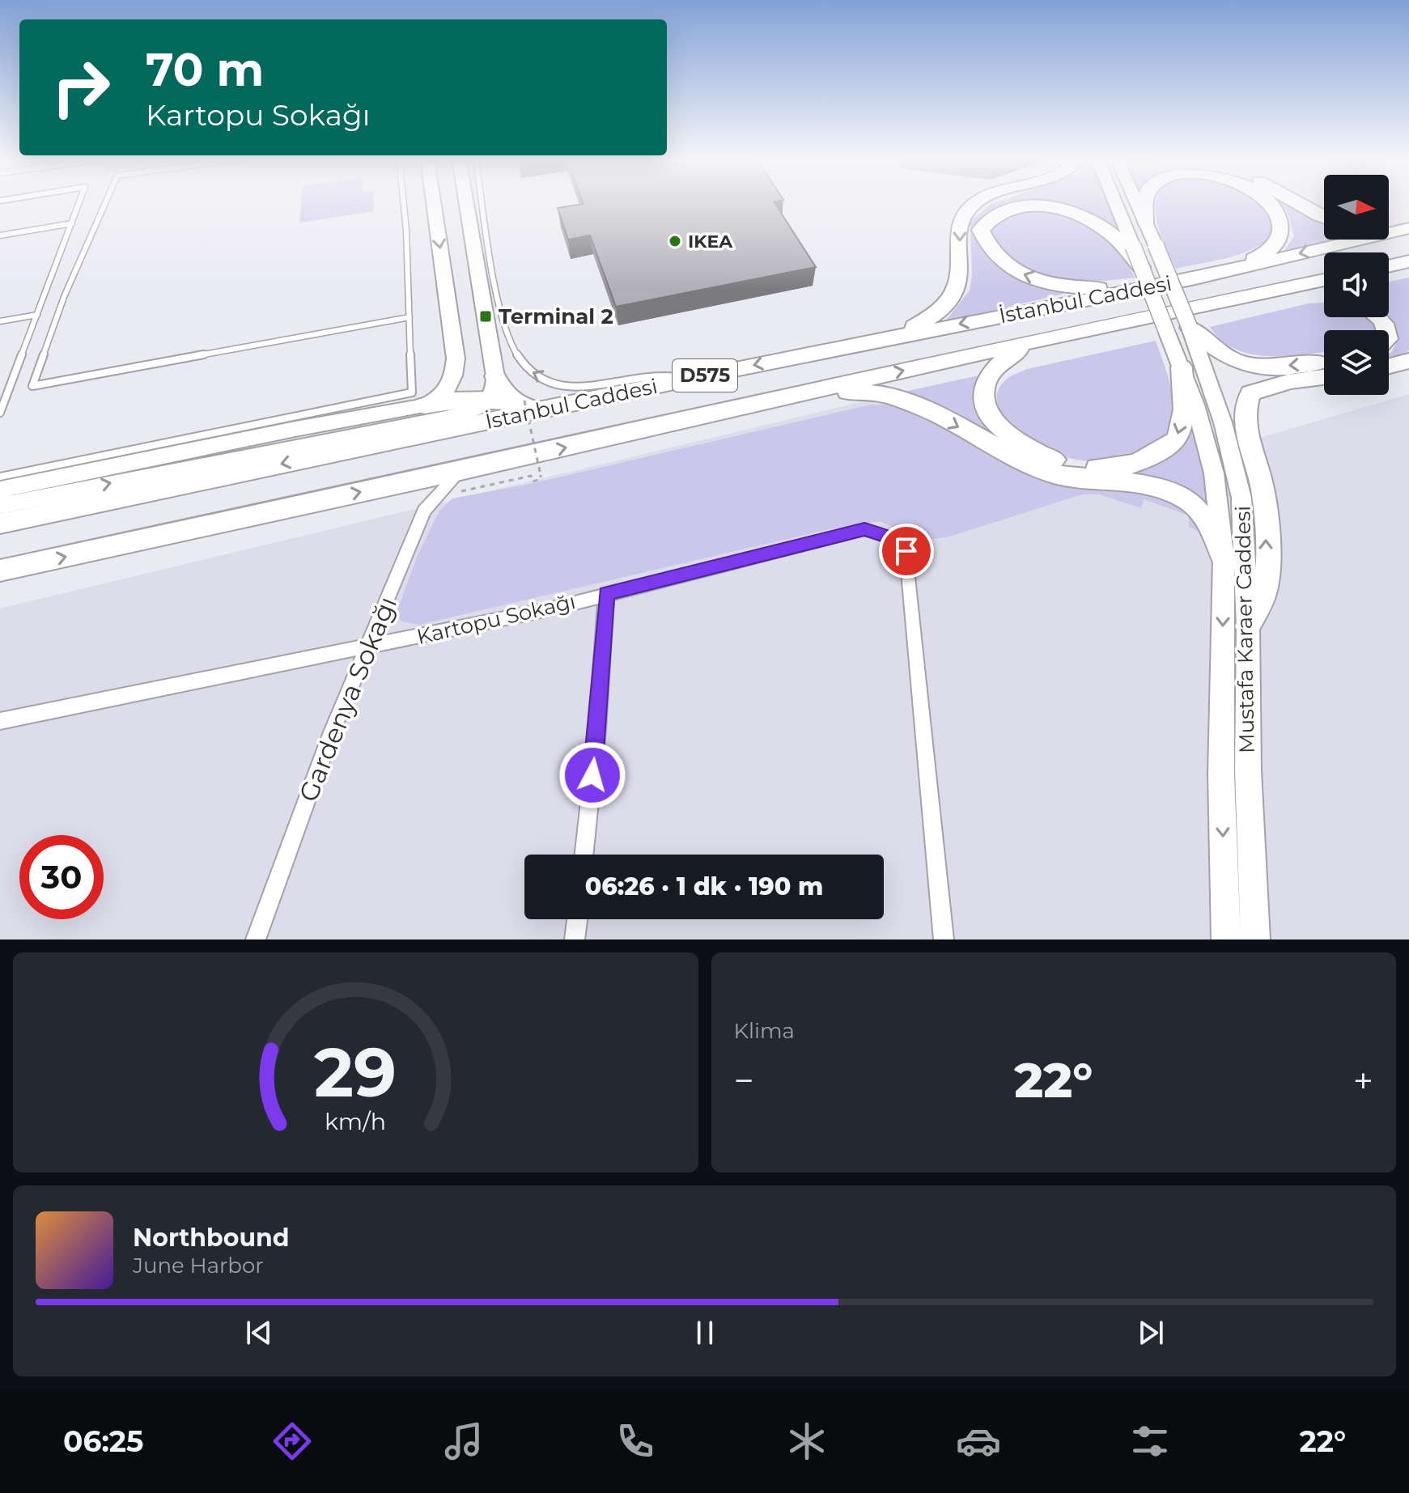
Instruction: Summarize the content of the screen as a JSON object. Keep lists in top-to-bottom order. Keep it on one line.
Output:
{"streets":{"highway":["İstanbul Caddesi","D575"],"main road":["Mustafa Karaer Caddesi"],"street":["Kartopu Sokağı","Gardenya Sokağı"]},"crossings":[["İstanbul Caddesi","Gardenya Sokağı"],["Kartopu Sokağı","Gardenya Sokağı"]],"places":{"other":["IKEA"],"transit":["Terminal 2"]},"north":"right","page":{"turn":["70 m","Kartopu Sokağı"],"limit":"30","trip":"06:26 · 1 dk · 190 m","tile":"Klima","heat":["−","22°","+"],"song":["Northbound","June Harbor"],"tabs":["06:25","22°"],"gauge":["29","km/h"]}}
